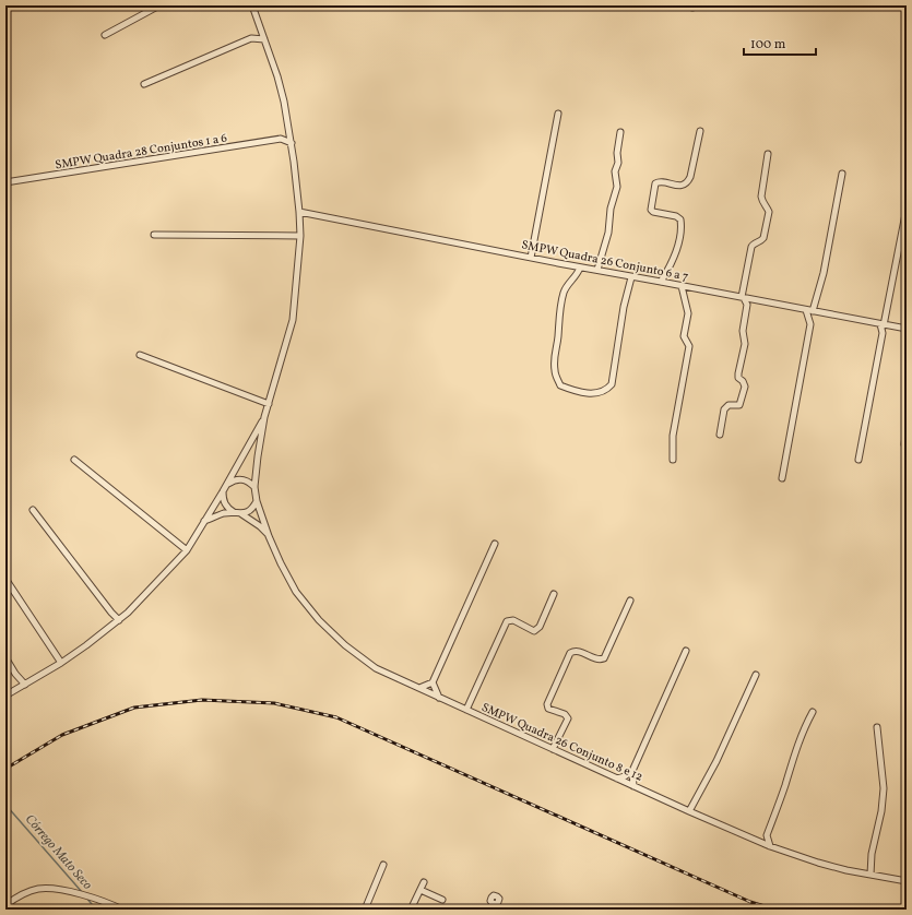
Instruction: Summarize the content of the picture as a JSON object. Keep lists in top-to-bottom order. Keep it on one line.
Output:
{"streets":{"street":["SMPW Quadra 28 Conjuntos 1 a 6","SMPW Quadra 26 Conjunto 6 a 7","SMPW Quadra 26 Conjunto 8 e 12"]},"water":["Córrego Mato Seco"],"scale_bar":"100 m"}
